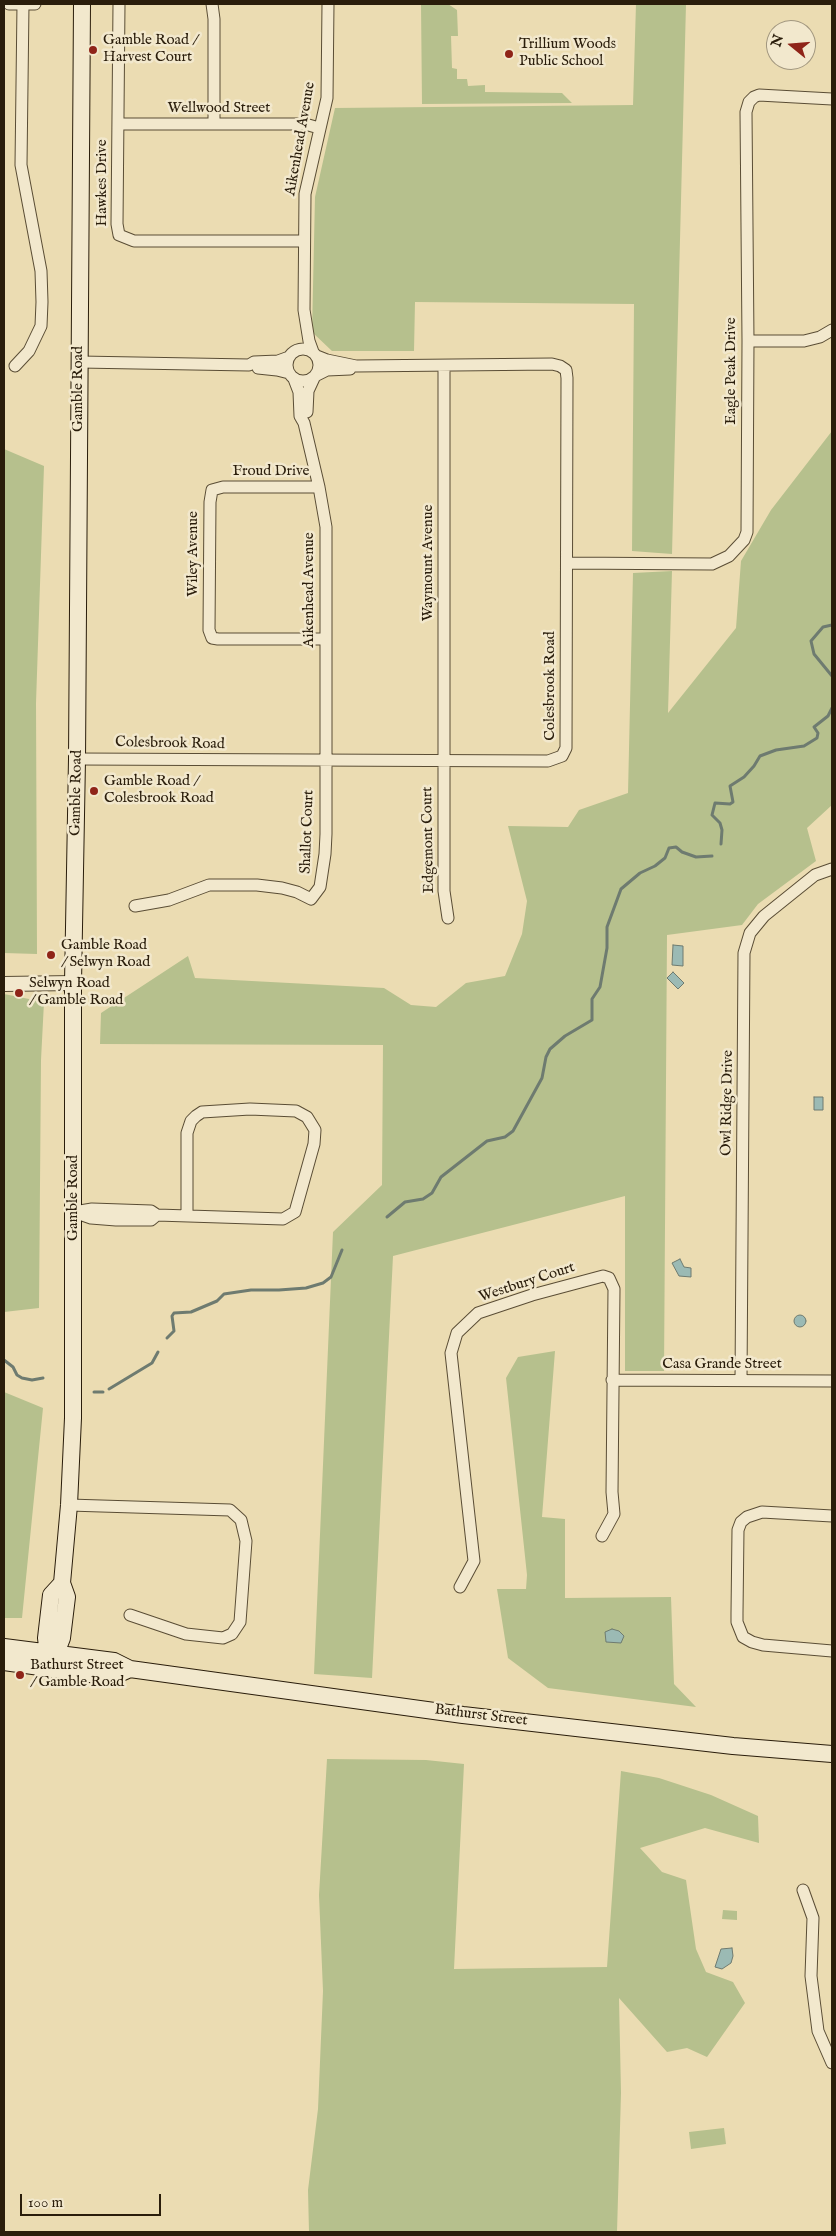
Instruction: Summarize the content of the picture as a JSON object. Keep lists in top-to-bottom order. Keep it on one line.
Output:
{"streets":{"main road":["Gamble Road","Bathurst Street"],"street":["Wellwood Street","Aikenhead Avenue","Hawkes Drive","Eagle Peak Drive","Froud Drive","Wiley Avenue","Waymount Avenue","Colesbrook Road","Shallot Court","Edgemont Court","Owl Ridge Drive","Westbury Court","Casa Grande Street"]},"crossings":[["Wellwood Street","Aikenhead Avenue"],["Wellwood Street","Hawkes Drive"],["Aikenhead Avenue","Hawkes Drive"],["Aikenhead Avenue","Froud Drive"],["Aikenhead Avenue","Wiley Avenue"],["Aikenhead Avenue","Colesbrook Road"],["Aikenhead Avenue","Shallot Court"],["Eagle Peak Drive","Colesbrook Road"],["Gamble Road","Colesbrook Road"],["Gamble Road","Bathurst Street"],["Froud Drive","Wiley Avenue"],["Waymount Avenue","Colesbrook Road"],["Waymount Avenue","Edgemont Court"],["Colesbrook Road","Shallot Court"],["Colesbrook Road","Edgemont Court"],["Owl Ridge Drive","Casa Grande Street"],["Westbury Court","Casa Grande Street"]],"places":["Gamble Road / Harvest Court","Trillium Woods Public School","Gamble Road / Colesbrook Road","Gamble Road / Selwyn Road","Selwyn Road / Gamble Road","Bathurst Street / Gamble Road"],"scale_bar":"100 m","north":"left"}
